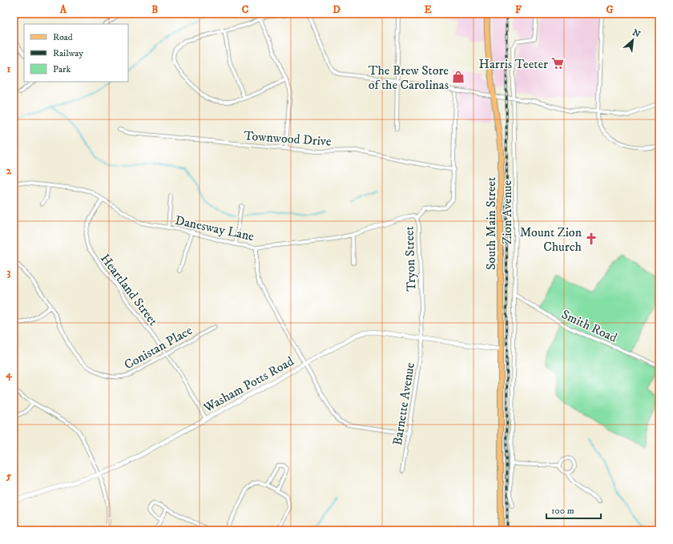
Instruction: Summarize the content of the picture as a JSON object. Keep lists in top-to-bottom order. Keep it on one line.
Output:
{"streets":{"main road":["South Main Street"],"street":["Townwood Drive","Zion Avenue","Danesway Lane","Tryon Street","Heartland Street","Smith Road","Conistan Place","Washam Potts Road","Barnette Avenue"]},"crossings":[["Townwood Drive","Tryon Street"],["Zion Avenue","Smith Road"],["South Main Street","Washam Potts Road"],["Danesway Lane","Tryon Street"],["Danesway Lane","Heartland Street"],["Tryon Street","Washam Potts Road"],["Tryon Street","Barnette Avenue"],["Heartland Street","Conistan Place"],["Heartland Street","Washam Potts Road"],["Washam Potts Road","Barnette Avenue"]],"places":{"supermarket":["Harris Teeter"],"shop":["The Brew Store of the Carolinas"],"church":["Mount Zion Church"]},"legend":["Road","Railway","Park"],"scale_bar":"100 m","north":"top right","grid":{"columns":["A","B","C","D","E","F","G"],"rows":["1","2","3","4","5"]}}
